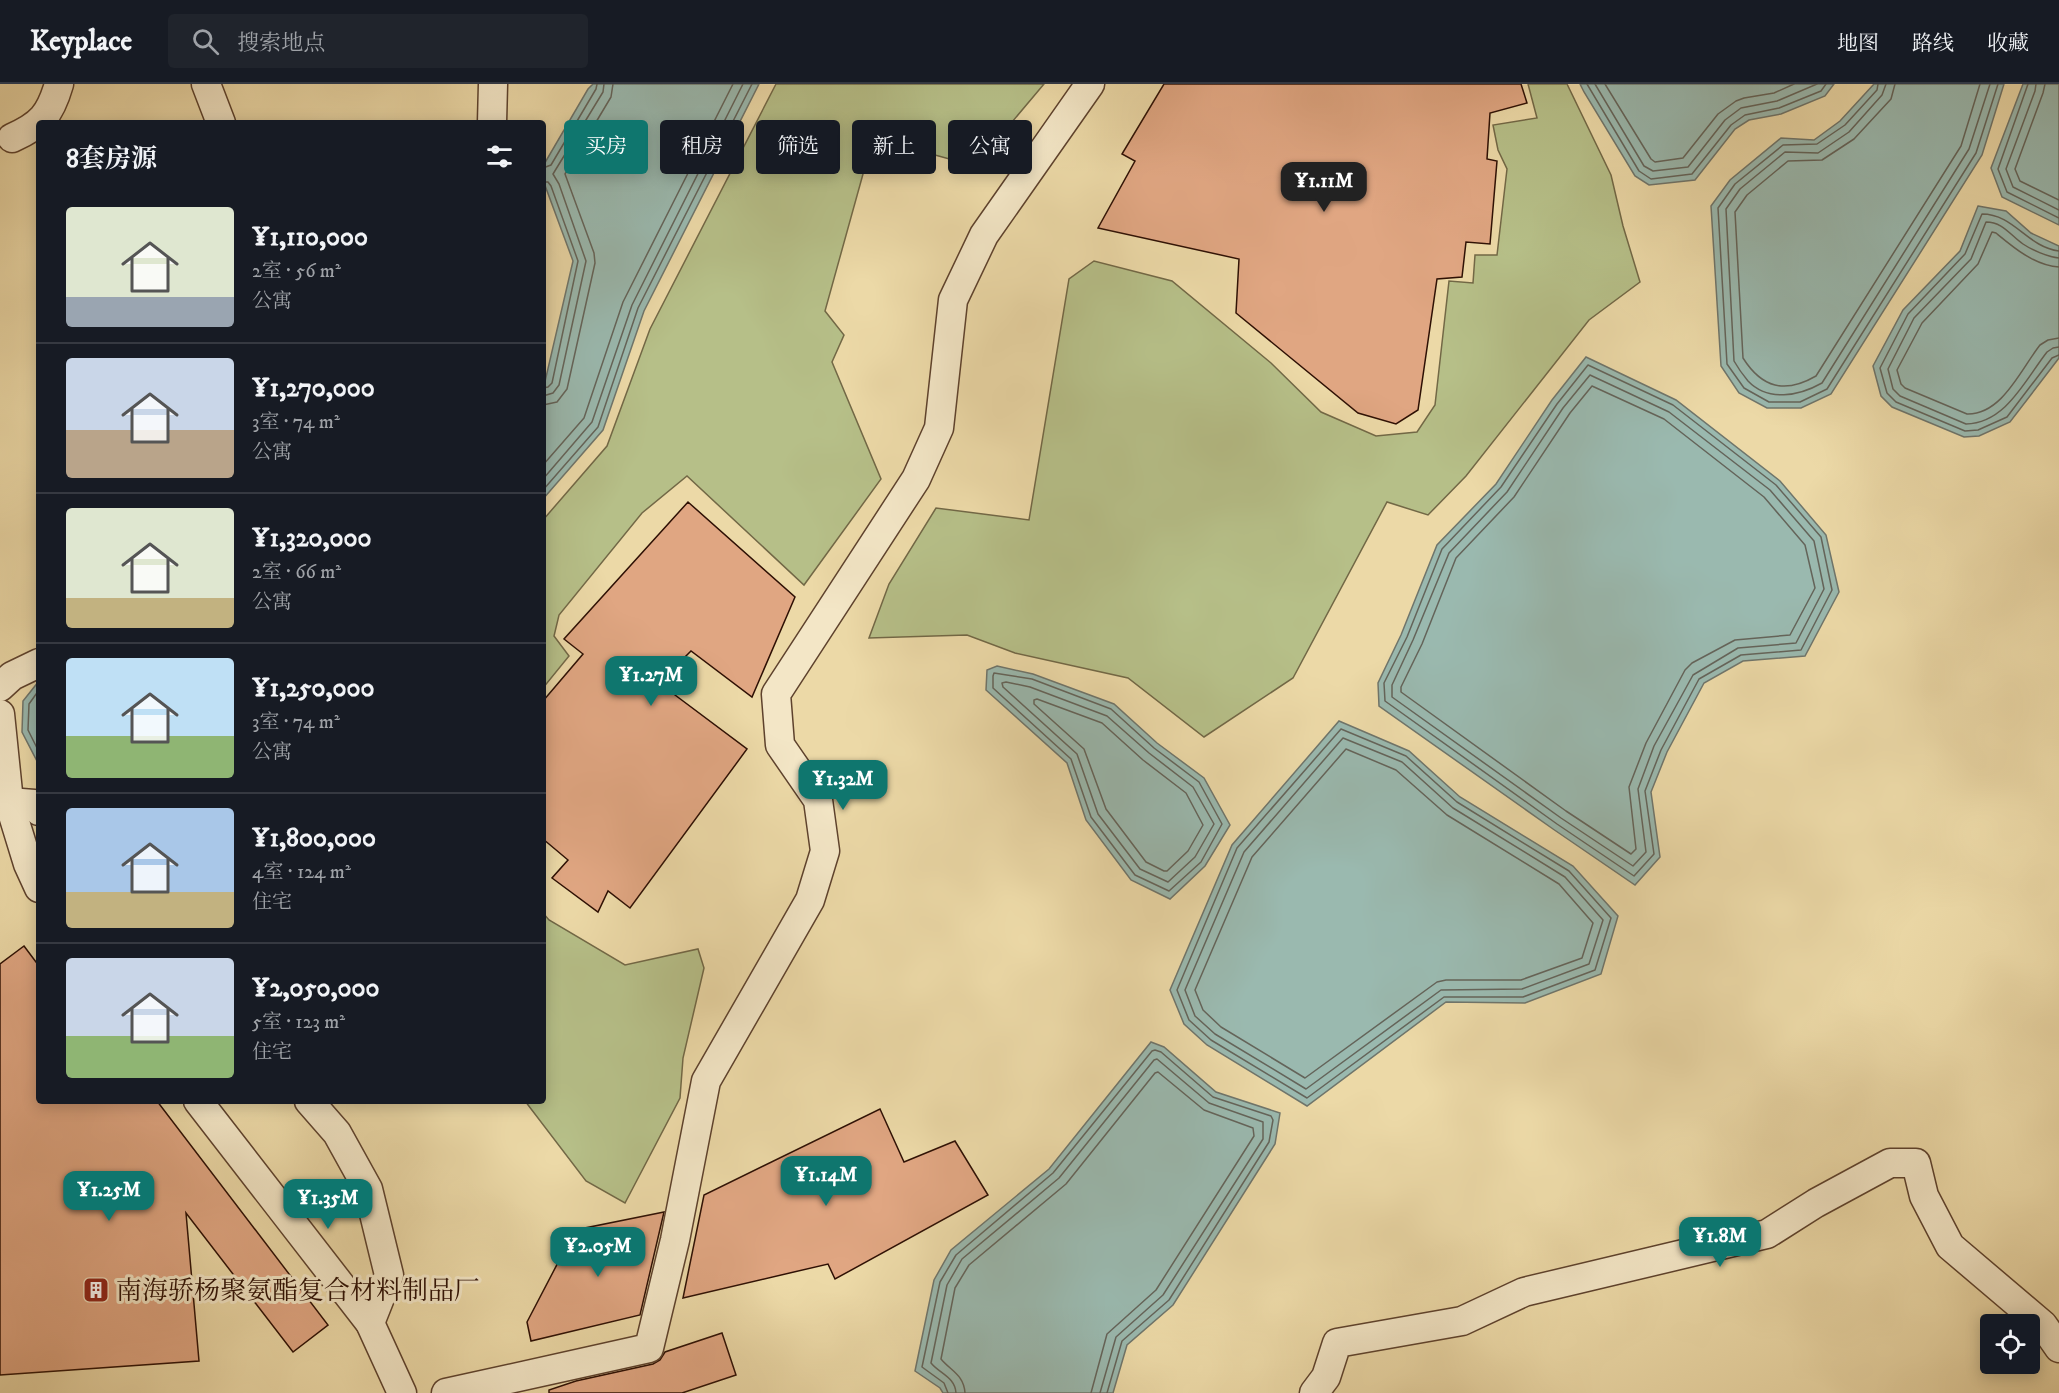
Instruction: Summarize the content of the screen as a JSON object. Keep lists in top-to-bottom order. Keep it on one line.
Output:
{"places":{"building":["南海骄杨聚氨酯复合材料制品厂"]},"page":{"header":"Keyplace","search":"搜索地点","nav":["地图","路线","收藏"],"chip":["买房","租房","筛选","新上","公寓"],"heading":"8套房源","price":["¥1.11M","¥1.27M","¥1.32M","¥1.14M","¥1.25M","¥1.35M","¥1.8M","¥2.05M"],"list":[{"name":"¥1,110,000","note":"2室 · 56 m² · 公寓"},{"name":"¥1,270,000","note":"3室 · 74 m² · 公寓"},{"name":"¥1,320,000","note":"2室 · 66 m² · 公寓"},{"name":"¥1,250,000","note":"3室 · 74 m² · 公寓"},{"name":"¥1,800,000","note":"4室 · 124 m² · 住宅"},{"name":"¥2,050,000","note":"5室 · 123 m² · 住宅"}]}}
